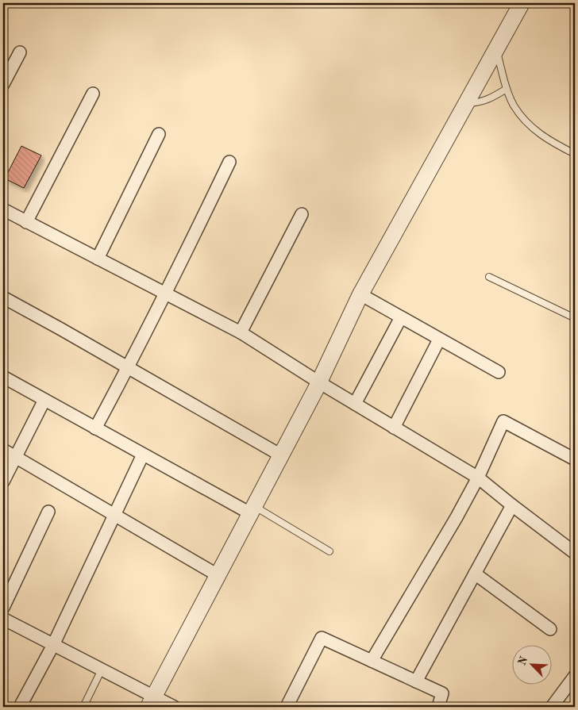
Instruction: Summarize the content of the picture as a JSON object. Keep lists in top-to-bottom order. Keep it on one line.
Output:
{"north":"top left"}
